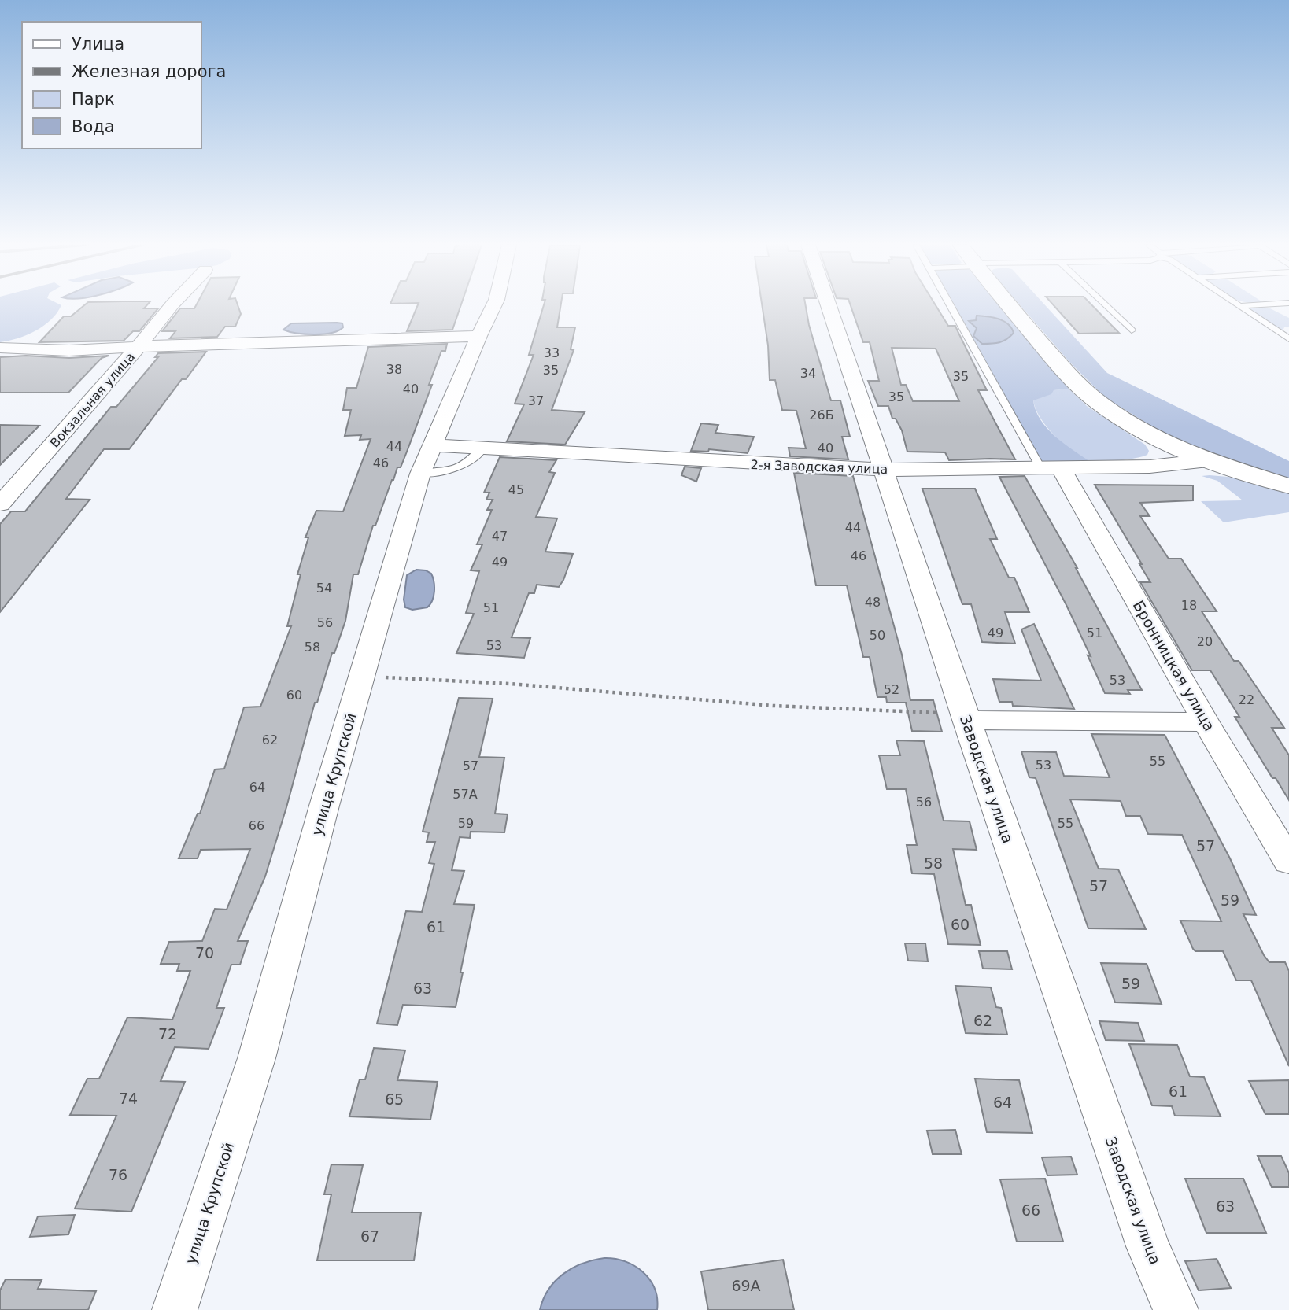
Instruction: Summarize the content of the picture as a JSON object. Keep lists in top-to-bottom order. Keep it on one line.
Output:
{"streets":{"street":["Вокзальная улица","2-я Заводская улица","Бронницкая улица","улица Крупской","Заводская улица"]},"crossings":[["2-я Заводская улица","Бронницкая улица"],["2-я Заводская улица","улица Крупской"],["2-я Заводская улица","Заводская улица"]],"house_numbers":["33","38","35","34","35","40","35","37","26Б","44","40","46","45","44","47","46","49","54","48","18","51","56","49","51","50","20","53","58","53","52","60","22","62","55","53","57","64","57А","56","59","55","66","57","58","57","59","60","61","70","59","63","62","72","61","74","65","64","76","63","66","67","69А"],"legend":["Улица","Железная дорога","Парк","Вода"]}
